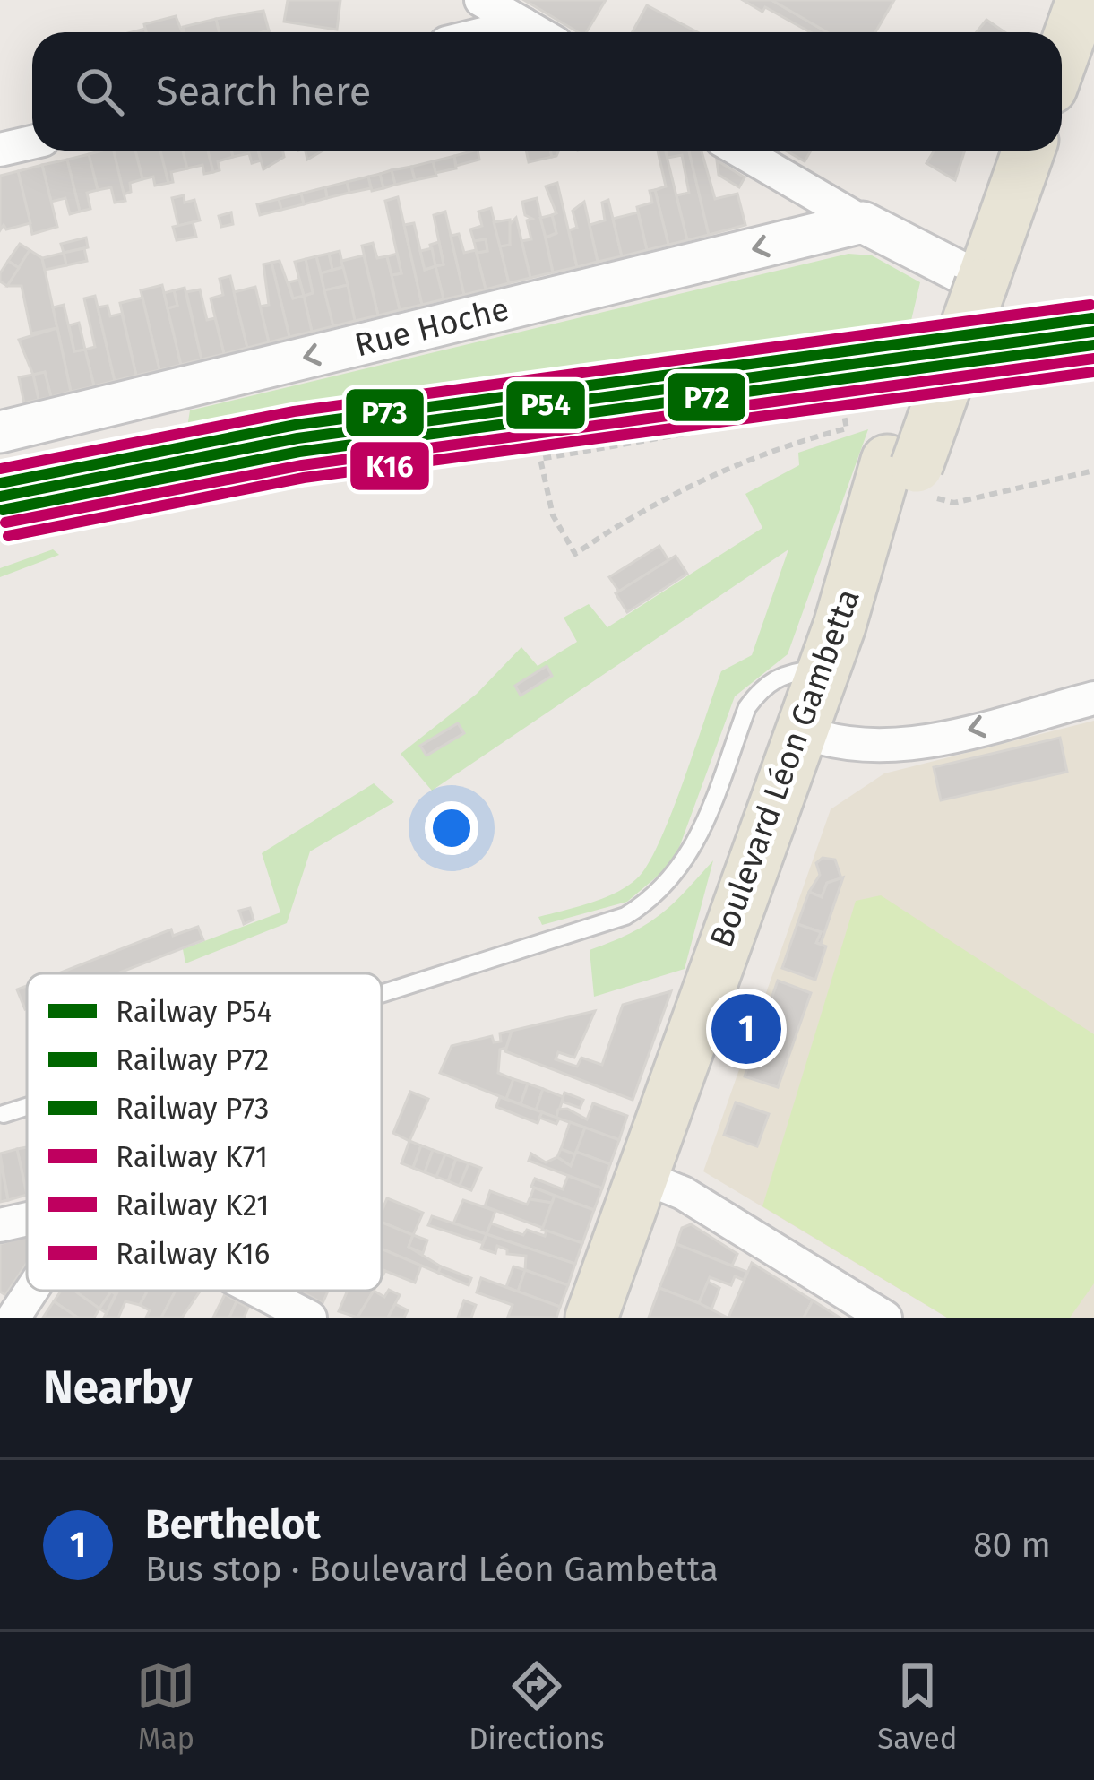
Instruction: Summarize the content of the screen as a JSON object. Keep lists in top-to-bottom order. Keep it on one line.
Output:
{"streets":{"main road":["Boulevard Léon Gambetta"],"street":["Rue Hoche"]},"one_way":["Rue Hoche"],"lines":["rail line K21","rail line P73","rail line P54","rail line P72","rail line K71","rail line K16"],"legend":["Railway P54","Railway P72","Railway P73","Railway K71","Railway K21","Railway K16"],"page":{"search":"Search here","pins":"1","heading":"Nearby","list":[{"mark":"1","name":"Berthelot","note":"Bus stop · Boulevard Léon Gambetta","value":"80 m"}],"nav":["Map","Directions","Saved"]}}
